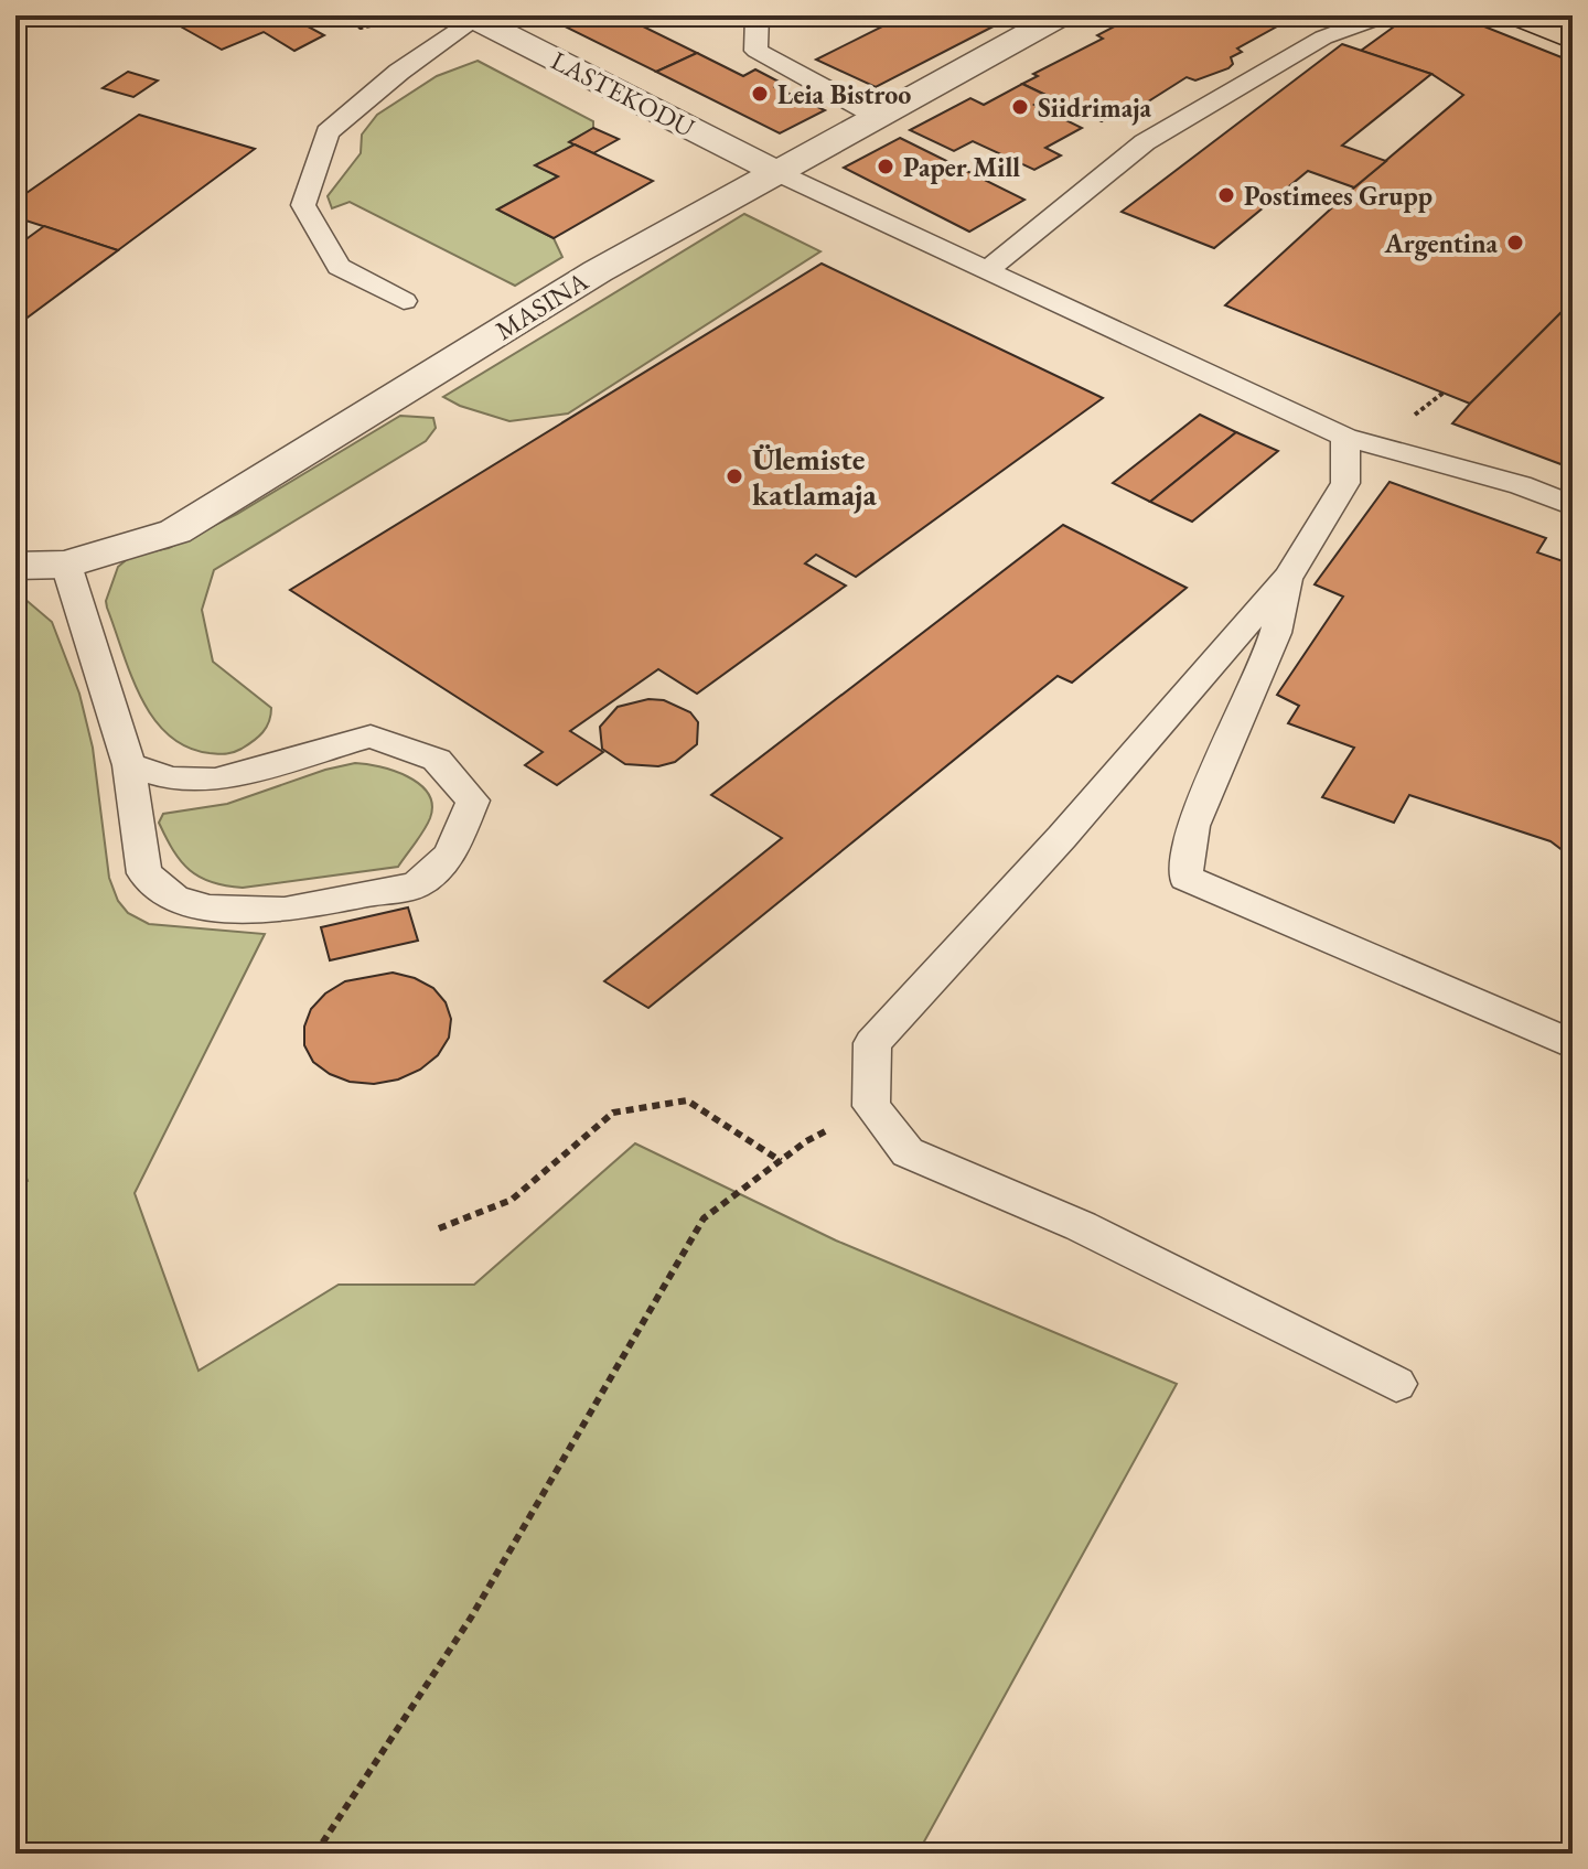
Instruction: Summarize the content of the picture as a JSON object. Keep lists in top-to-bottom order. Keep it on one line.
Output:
{"streets":{"street":["LASTEKODU","MASINA"]},"crossings":[["LASTEKODU","MASINA"]],"places":["Leia Bistroo","Siidrimaja","Paper Mill","Postimees Grupp","Argentina","Ülemiste katlamaja"]}
